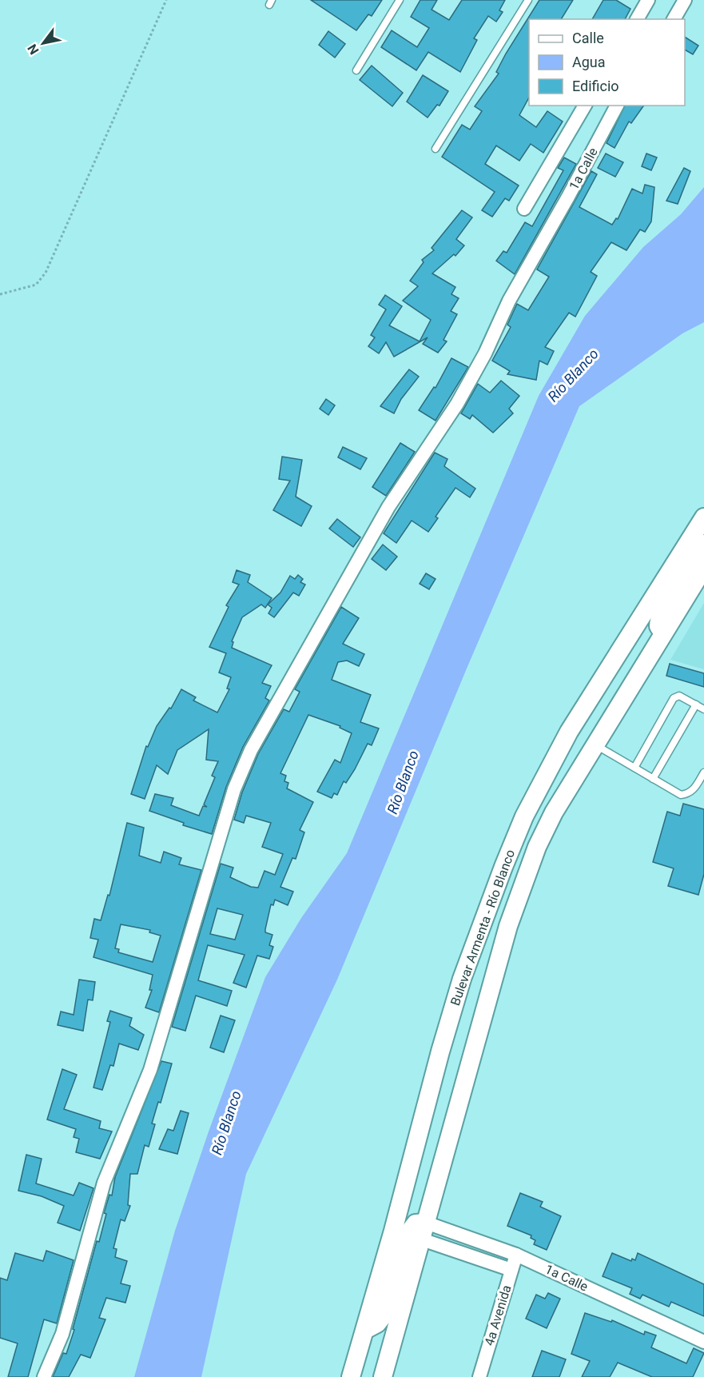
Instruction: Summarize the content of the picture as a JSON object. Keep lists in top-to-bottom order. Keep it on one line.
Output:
{"streets":{"main road":["Bulevar Armenta - Río Blanco"],"street":["1a Calle","4a Avenida"]},"crossings":[["1a Calle","Bulevar Armenta - Río Blanco"],["1a Calle","4a Avenida"]],"water":["Río Blanco"],"legend":["Calle","Agua","Edificio"],"north":"bottom left"}
